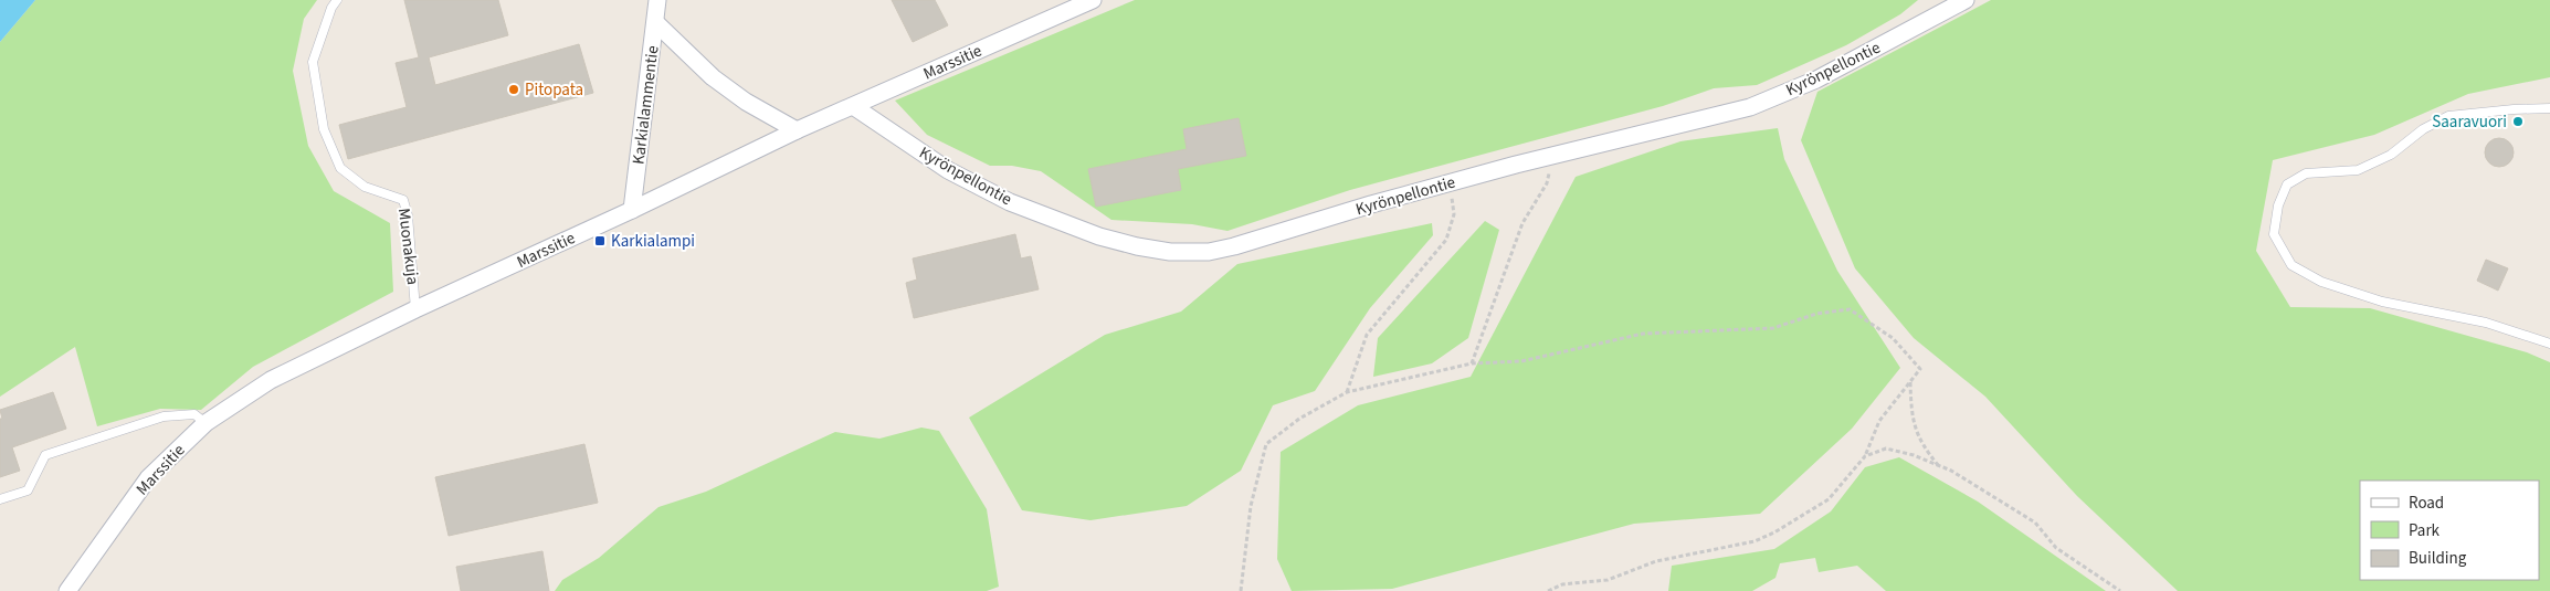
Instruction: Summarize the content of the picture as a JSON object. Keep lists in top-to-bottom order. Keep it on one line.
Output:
{"streets":{"street":["Marssitie","Kyrönpellontie","Karkialammentie"],"lane":["Muonakuja"]},"crossings":[["Marssitie","Kyrönpellontie"],["Marssitie","Karkialammentie"],["Marssitie","Muonakuja"]],"places":{"other":["Pitopata","Saaravuori"],"transit":["Karkialampi"]},"legend":["Road","Park","Building"]}
